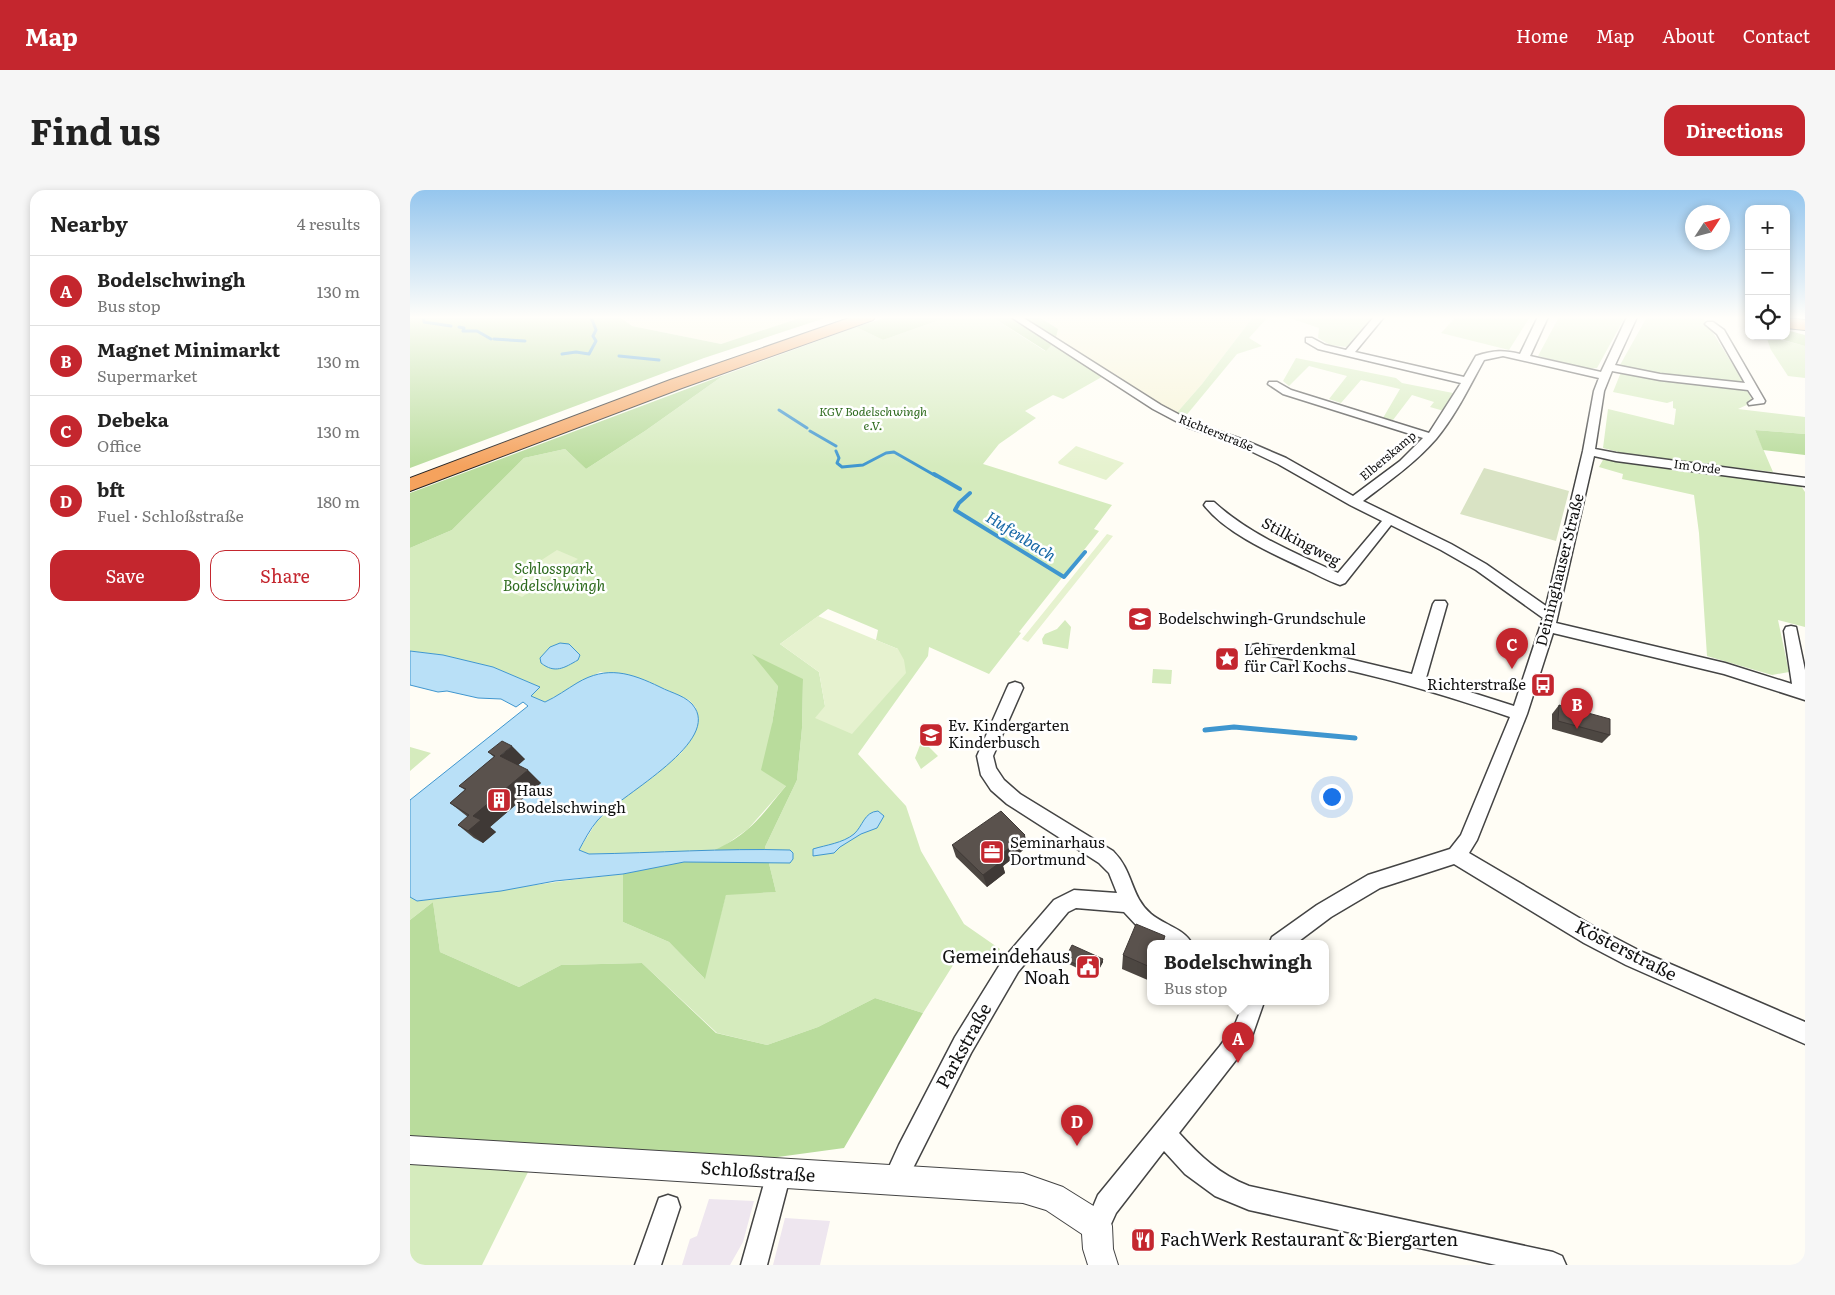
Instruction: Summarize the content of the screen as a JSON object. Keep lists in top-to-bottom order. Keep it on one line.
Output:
{"streets":{"street":["Richterstraße","Elberskamp","Im Orde","Stilkingweg","Deininghauser Straße","Kösterstraße","Parkstraße","Schloßstraße"]},"crossings":[["Richterstraße","Elberskamp"],["Richterstraße","Stilkingweg"],["Richterstraße","Deininghauser Straße"],["Elberskamp","Deininghauser Straße"],["Im Orde","Deininghauser Straße"],["Deininghauser Straße","Kösterstraße"],["Parkstraße","Schloßstraße"]],"water":["Hufenbach"],"parks":["KGV Bodelschwingh e.V.","Schlosspark Bodelschwingh"],"places":{"school or university":["Bodelschwingh-Grundschule","Ev. Kindergarten Kinderbusch"],"place":["Lehrerdenkmal für Carl Kochs"],"bus stop":["Richterstraße"],"building":["Haus Bodelschwingh"],"office":["Seminarhaus Dortmund"],"public building":["Gemeindehaus Noah"],"restaurant":["FachWerk Restaurant & Biergarten"]},"north":"top right","page":{"header":"Map","nav":["Home","Map","About","Contact"],"title":"Find us","buttons":["Directions",["Save","Share"]],"heading":["Nearby","4 results"],"map_buttons":["+","−"],"list":[{"mark":"A","name":"Bodelschwingh","note":"Bus stop","value":"130 m"},{"mark":"B","name":"Magnet Minimarkt","note":"Supermarket","value":"130 m"},{"mark":"C","name":"Debeka","note":"Office","value":"130 m"},{"mark":"D","name":"bft","note":"Fuel · Schloßstraße","value":"180 m"}],"pins":["C","B","A","D"],"popup":["Bodelschwingh","Bus stop"]}}
